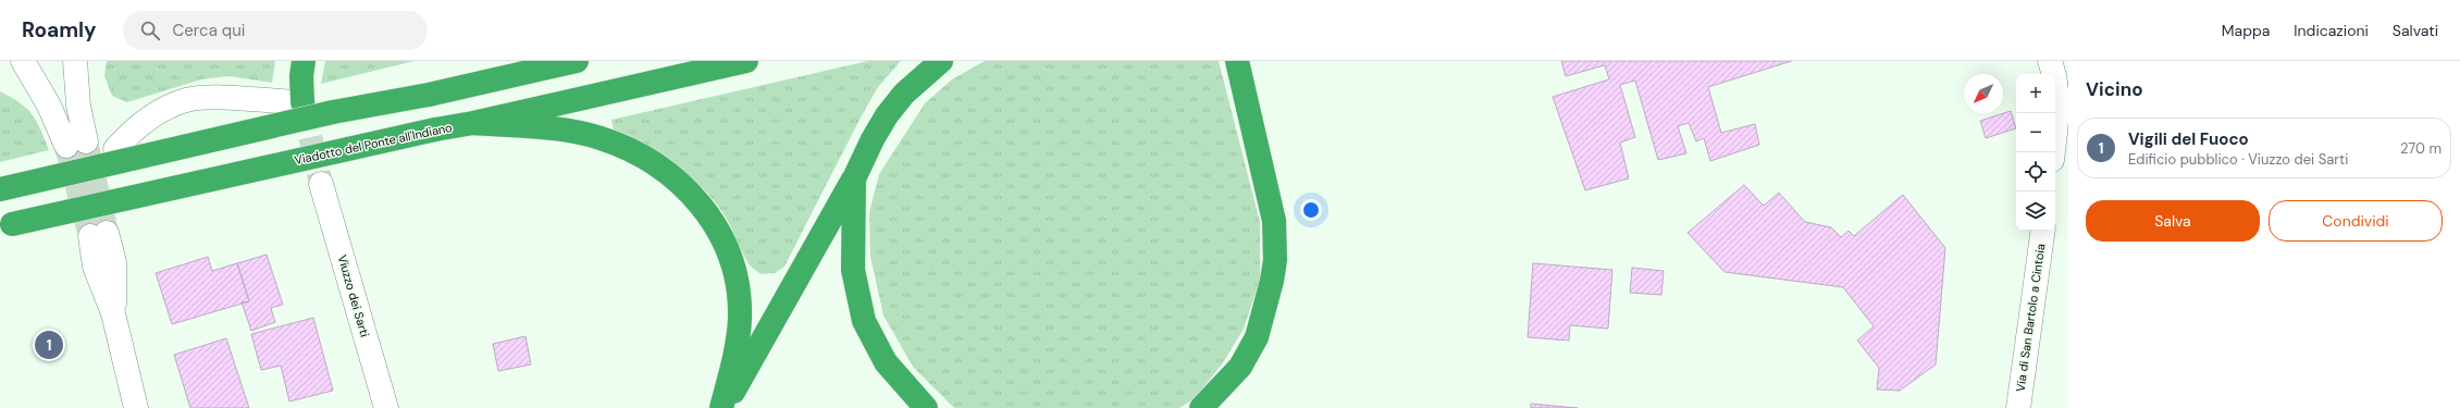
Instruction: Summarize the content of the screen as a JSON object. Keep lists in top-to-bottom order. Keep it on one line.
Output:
{"streets":{"highway":["Viadotto del Ponte all'Indiano"],"street":["Viuzzo dei Sarti","Via di San Bartolo a Cintoia"]},"north":"bottom left","page":{"header":"Roamly","search":"Cerca qui","nav":["Mappa","Indicazioni","Salvati"],"heading":"Vicino","map_buttons":["+","−"],"list":[{"mark":"1","name":"Vigili del Fuoco","note":"Edificio pubblico · Viuzzo dei Sarti","value":"270 m"}],"buttons":["Salva","Condividi"],"pins":"1"}}
